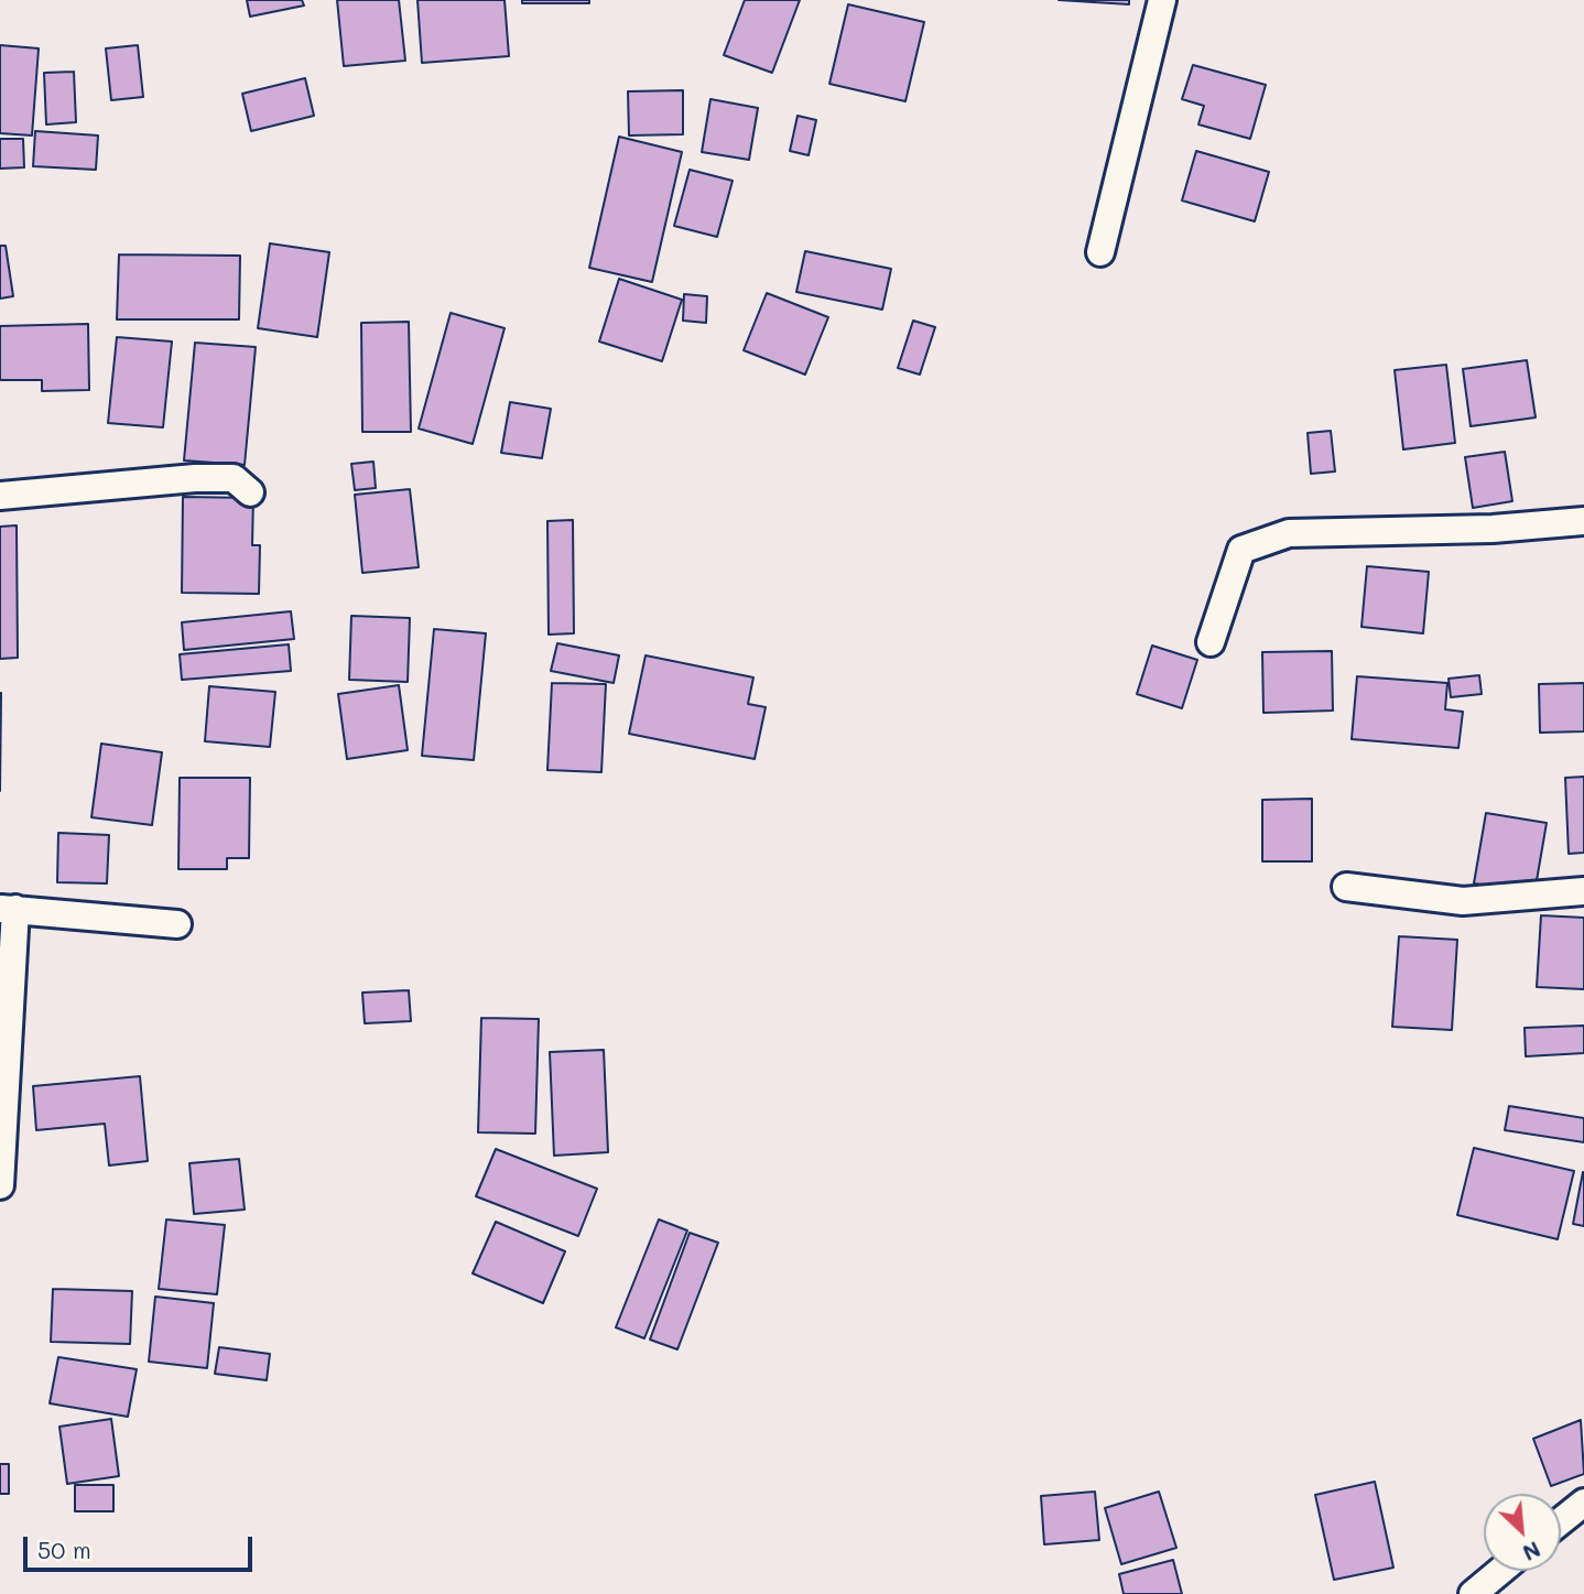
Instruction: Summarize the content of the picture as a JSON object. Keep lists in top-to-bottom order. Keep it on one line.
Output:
{"scale_bar":"50 m","north":"bottom right"}
